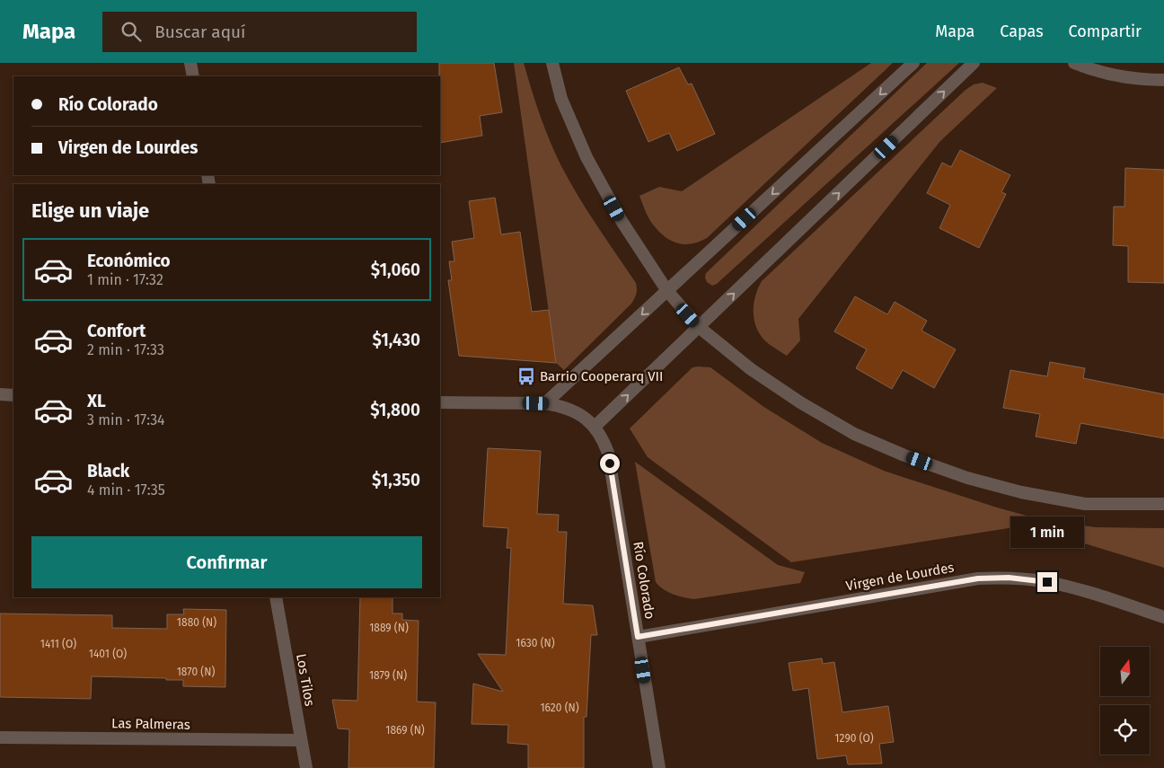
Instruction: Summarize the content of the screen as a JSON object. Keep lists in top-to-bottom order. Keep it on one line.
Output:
{"streets":{"street":["Virgen de Lourdes","Río Colorado","Los Tilos","Las Palmeras"]},"crossings":[["Virgen de Lourdes","Río Colorado"],["Los Tilos","Las Palmeras"]],"places":{"bus stop":["Barrio Cooperarq VII"]},"house_numbers":["1880 (N)","1889 (N)","1630 (N)","1411 (O)","1401 (O)","1870 (N)","1879 (N)","1620 (N)","1869 (N)","1290 (O)"],"north":"top","page":{"header":"Mapa","search":"Buscar aquí","nav":["Mapa","Capas","Compartir"],"banner":["Río Colorado","Virgen de Lourdes"],"heading":"Elige un viaje","list":[{"name":"Económico","note":"1 min · 17:32","value":"$1,060"},{"name":"Confort","note":"2 min · 17:33","value":"$1,430"},{"name":"XL","note":"3 min · 17:34","value":"$1,800"},{"name":"Black","note":"4 min · 17:35","value":"$1,350"}],"bubble":"1 min","buttons":"Confirmar"}}
